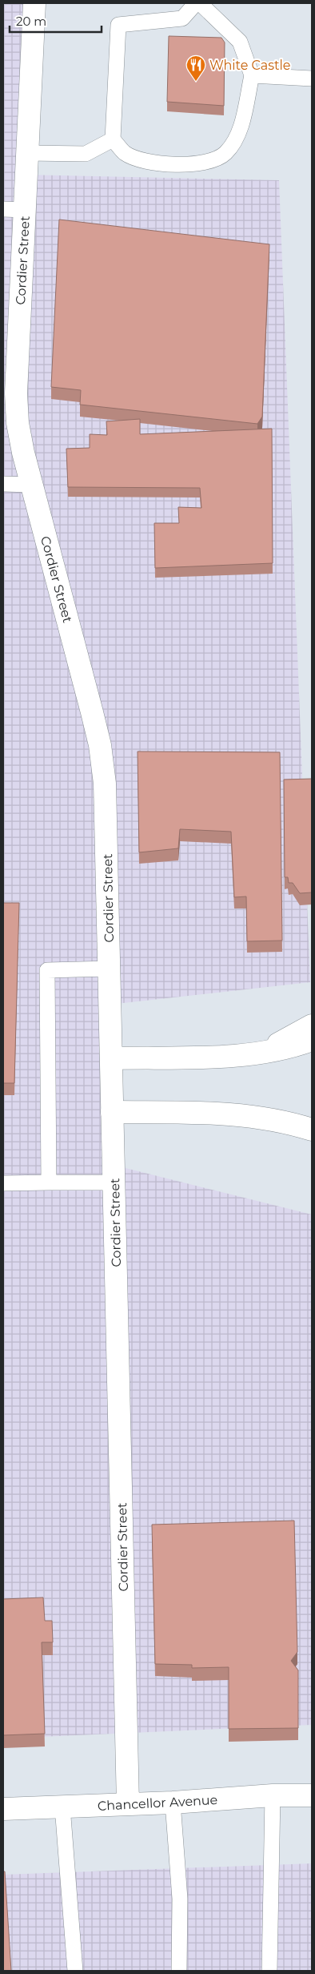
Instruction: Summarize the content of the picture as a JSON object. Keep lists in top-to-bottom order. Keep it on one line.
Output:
{"streets":{"main road":["Cordier Street","Chancellor Avenue"]},"crossings":[["Cordier Street","Chancellor Avenue"]],"places":{"restaurant":["White Castle"]},"scale_bar":"20 m"}
